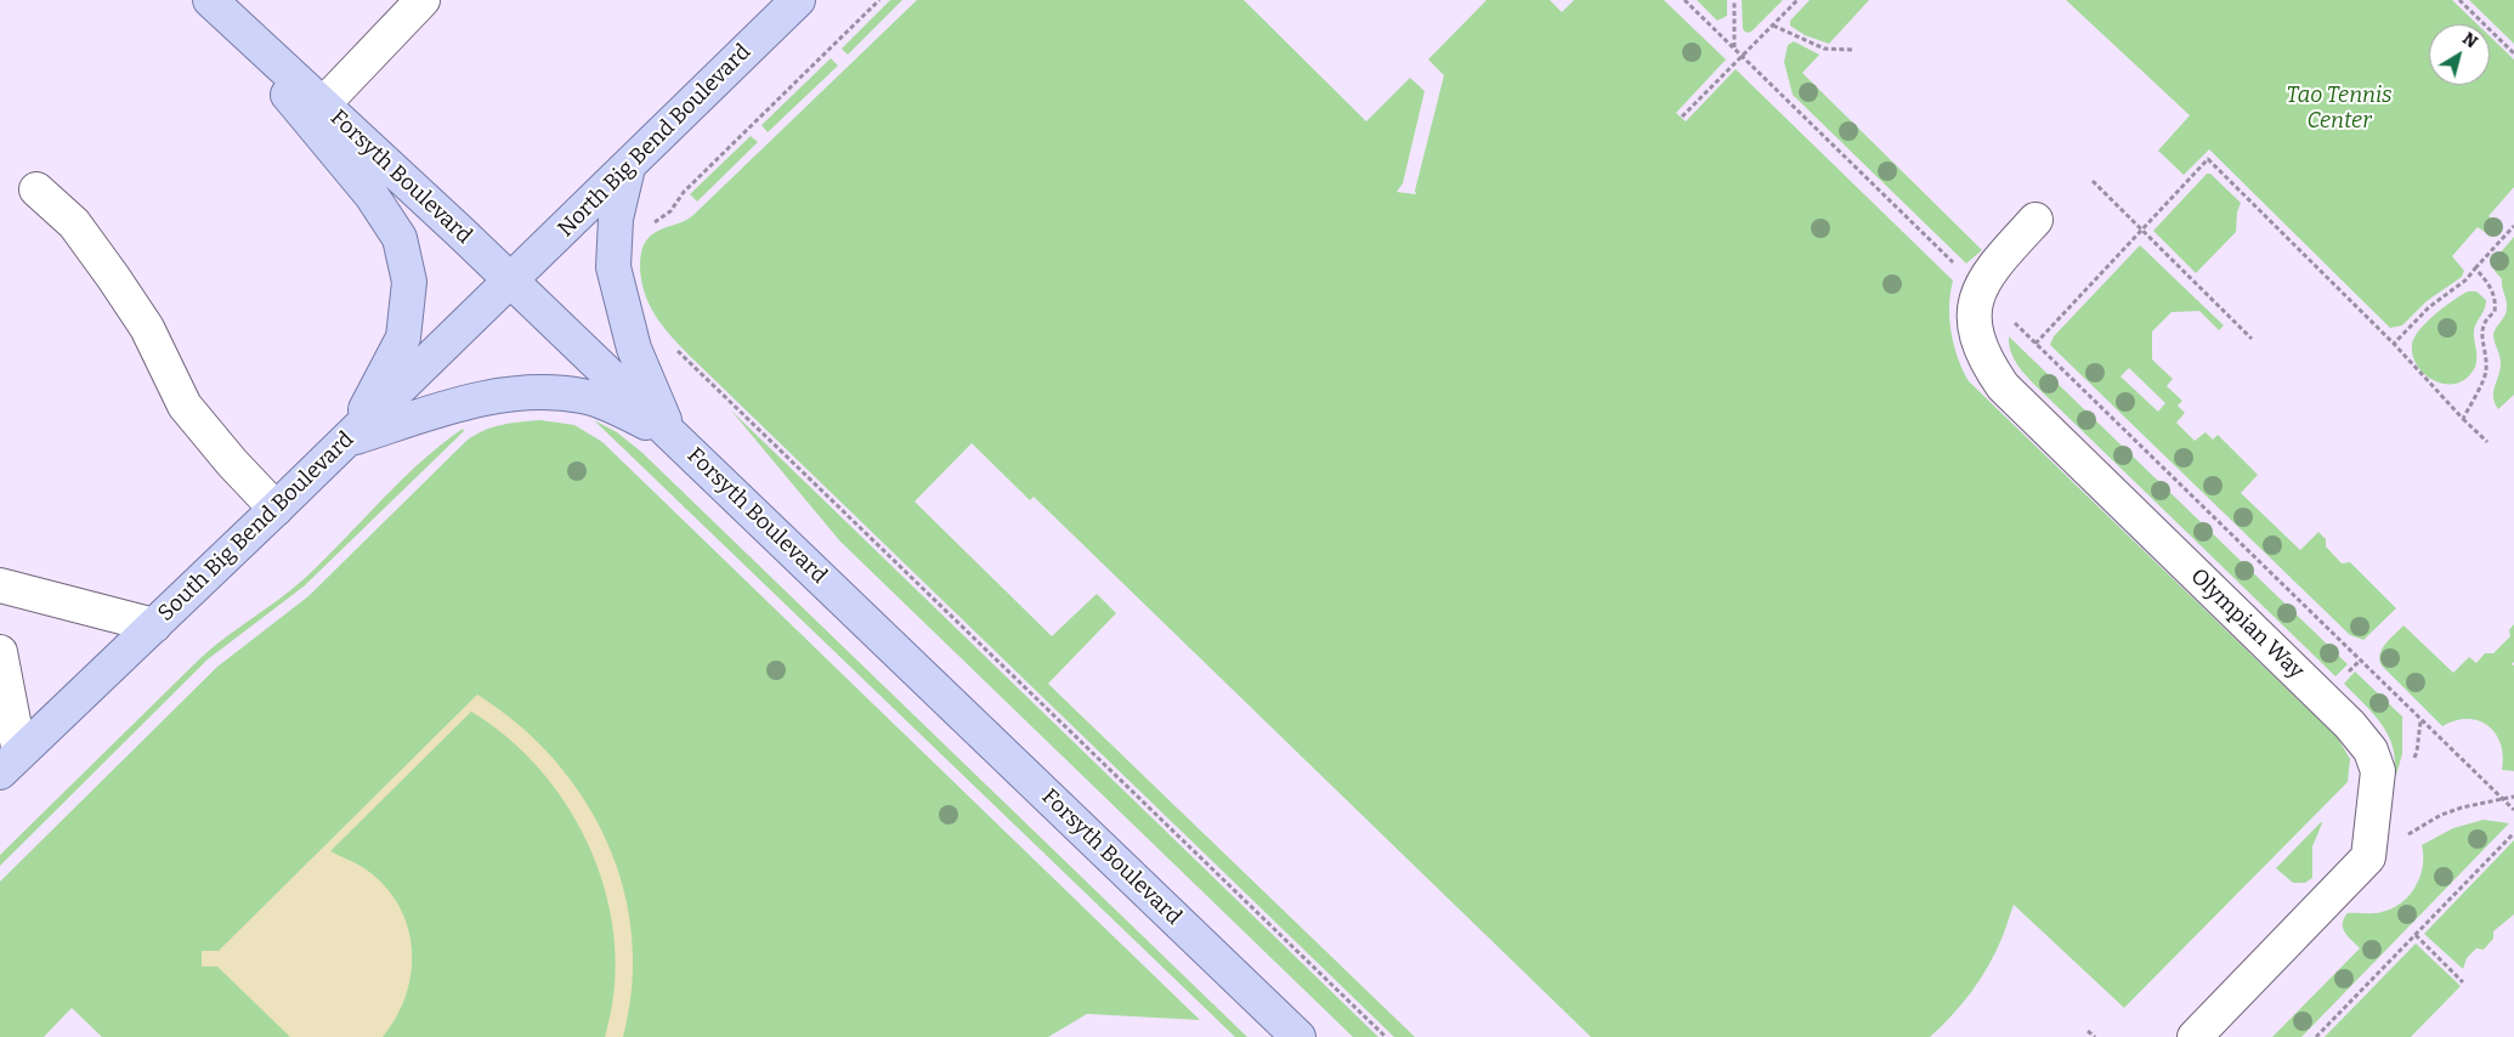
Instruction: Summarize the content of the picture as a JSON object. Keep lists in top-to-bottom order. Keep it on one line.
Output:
{"streets":{"main road":["North Big Bend Boulevard","Forsyth Boulevard","South Big Bend Boulevard"],"street":["Olympian Way"]},"crossings":[["North Big Bend Boulevard","Forsyth Boulevard"],["North Big Bend Boulevard","South Big Bend Boulevard"],["Forsyth Boulevard","South Big Bend Boulevard"]],"parks":["Tao Tennis Center"],"north":"top right"}
